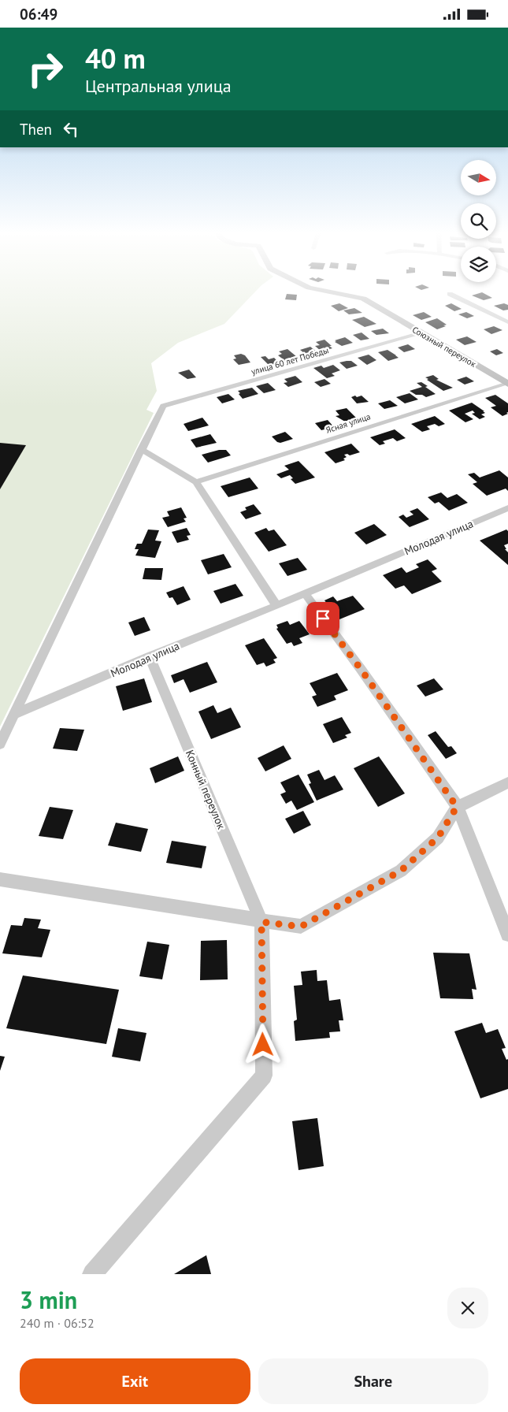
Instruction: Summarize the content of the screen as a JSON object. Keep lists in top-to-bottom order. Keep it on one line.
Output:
{"streets":{"street":["Союзный переулок","улица 60 лет Победы","Ясная улица","Молодая улица","Конный переулок"]},"crossings":[["Союзный переулок","улица 60 лет Победы"],["Союзный переулок","Ясная улица"],["Молодая улица","Конный переулок"]],"north":"right","page":{"status":"06:49","turn":["40 m","Центральная улица"],"then":"Then","heading":["3 min","240 m · 06:52"],"buttons":["Exit","Share"]}}
